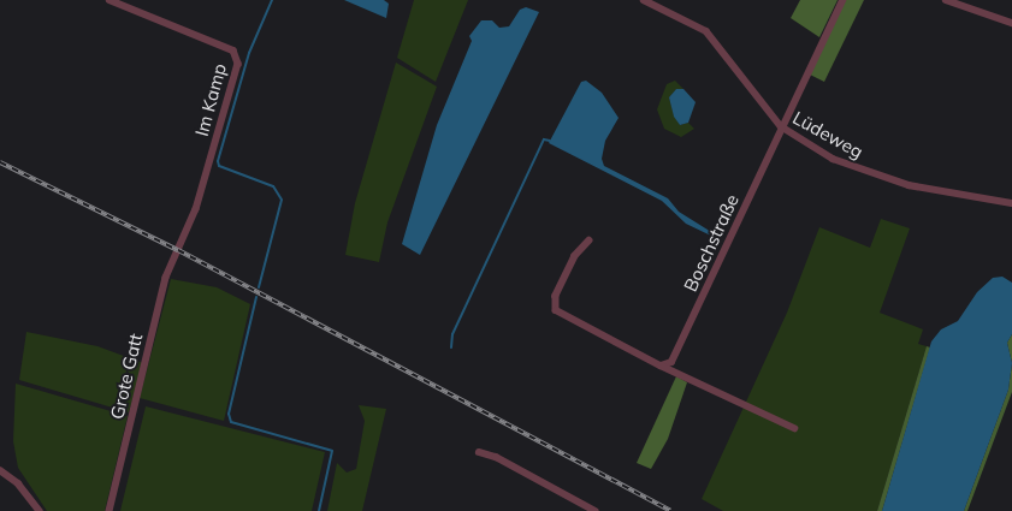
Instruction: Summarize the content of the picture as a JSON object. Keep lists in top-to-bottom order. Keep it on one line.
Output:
{"streets":{"street":["Im Kamp","Lüdeweg","Boschstraße","Grote Gatt"]},"crossings":[["Im Kamp","Grote Gatt"],["Lüdeweg","Boschstraße"]]}
